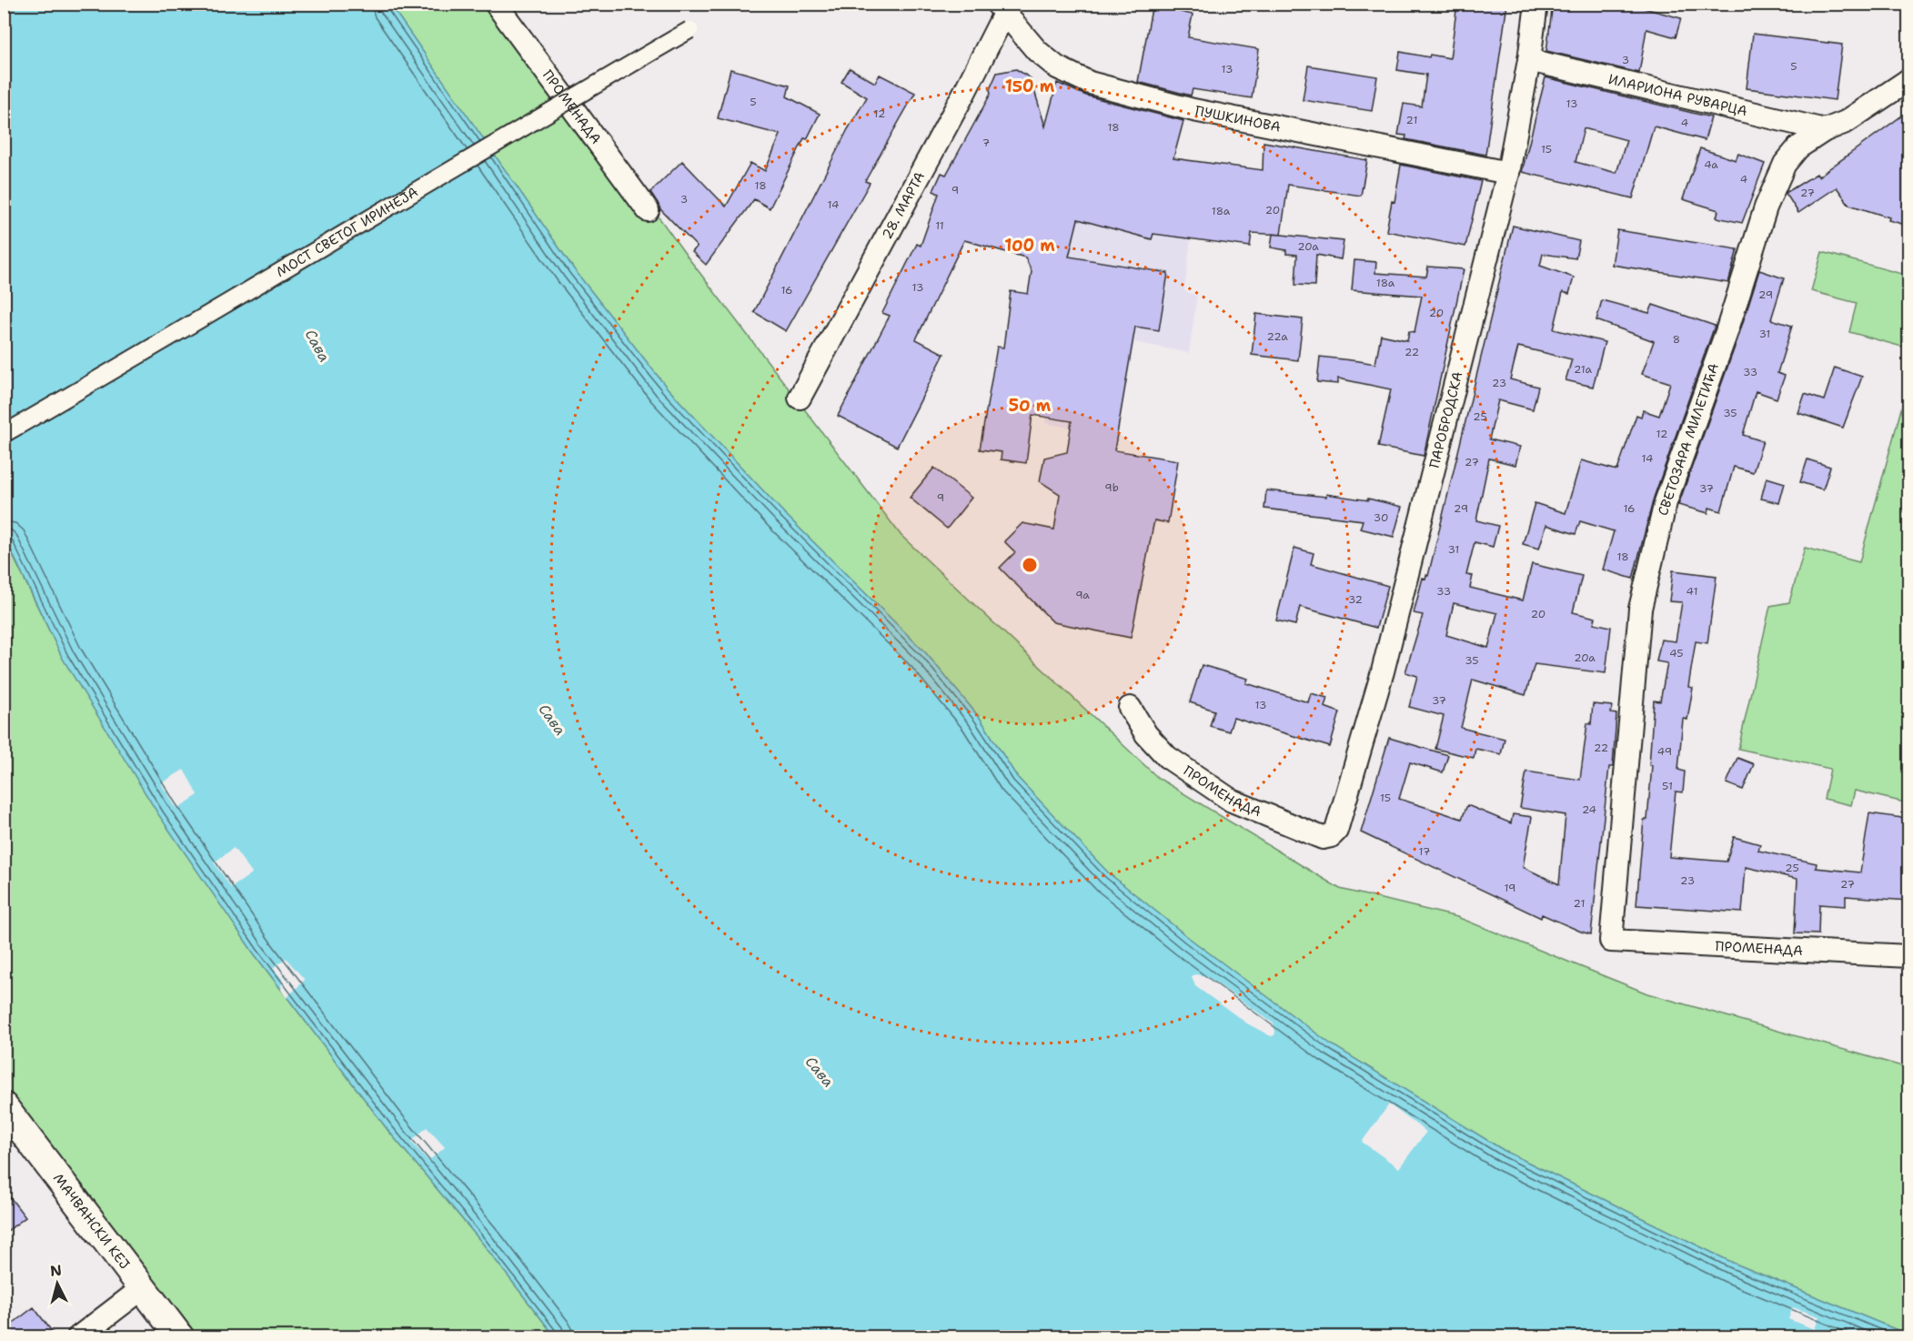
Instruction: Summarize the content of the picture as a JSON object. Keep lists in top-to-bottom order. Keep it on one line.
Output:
{"streets":{"street":["ИЛАРИОНА РУВАРЦА","ПРОМЕНАДА","ПУШКИНОВА","28. МАРТА","МОСТ СВЕТОГ ИРИНЕЈА","ПАРОБРОДСКА","СВЕТОЗАРА МИЛЕТИЋА","МАЧВАНСКИ КЕЈ"]},"crossings":[["ИЛАРИОНА РУВАРЦА","ПАРОБРОДСКА"],["ИЛАРИОНА РУВАРЦА","СВЕТОЗАРА МИЛЕТИЋА"],["ПРОМЕНАДА","ПАРОБРОДСКА"],["ПРОМЕНАДА","СВЕТОЗАРА МИЛЕТИЋА"],["ПУШКИНОВА","28. МАРТА"],["ПУШКИНОВА","ПАРОБРОДСКА"]],"water":["Сава"],"house_numbers":["3","5","13","5","13","12","21","4","18","7","15","4a","4","18","9","27","3","14","20","18a","11","20a","18a","13","16","29","20","31","22a","8","22","21a","33","23","35","25","12","14","27","9b","37","9","29","16","30","31","18","33","41","9a","32","20","45","20a","35","37","13","22","49","51","15","24","17","25","23","27","19","21"],"north":"top","rings":["150 m","100 m","50 m"]}
